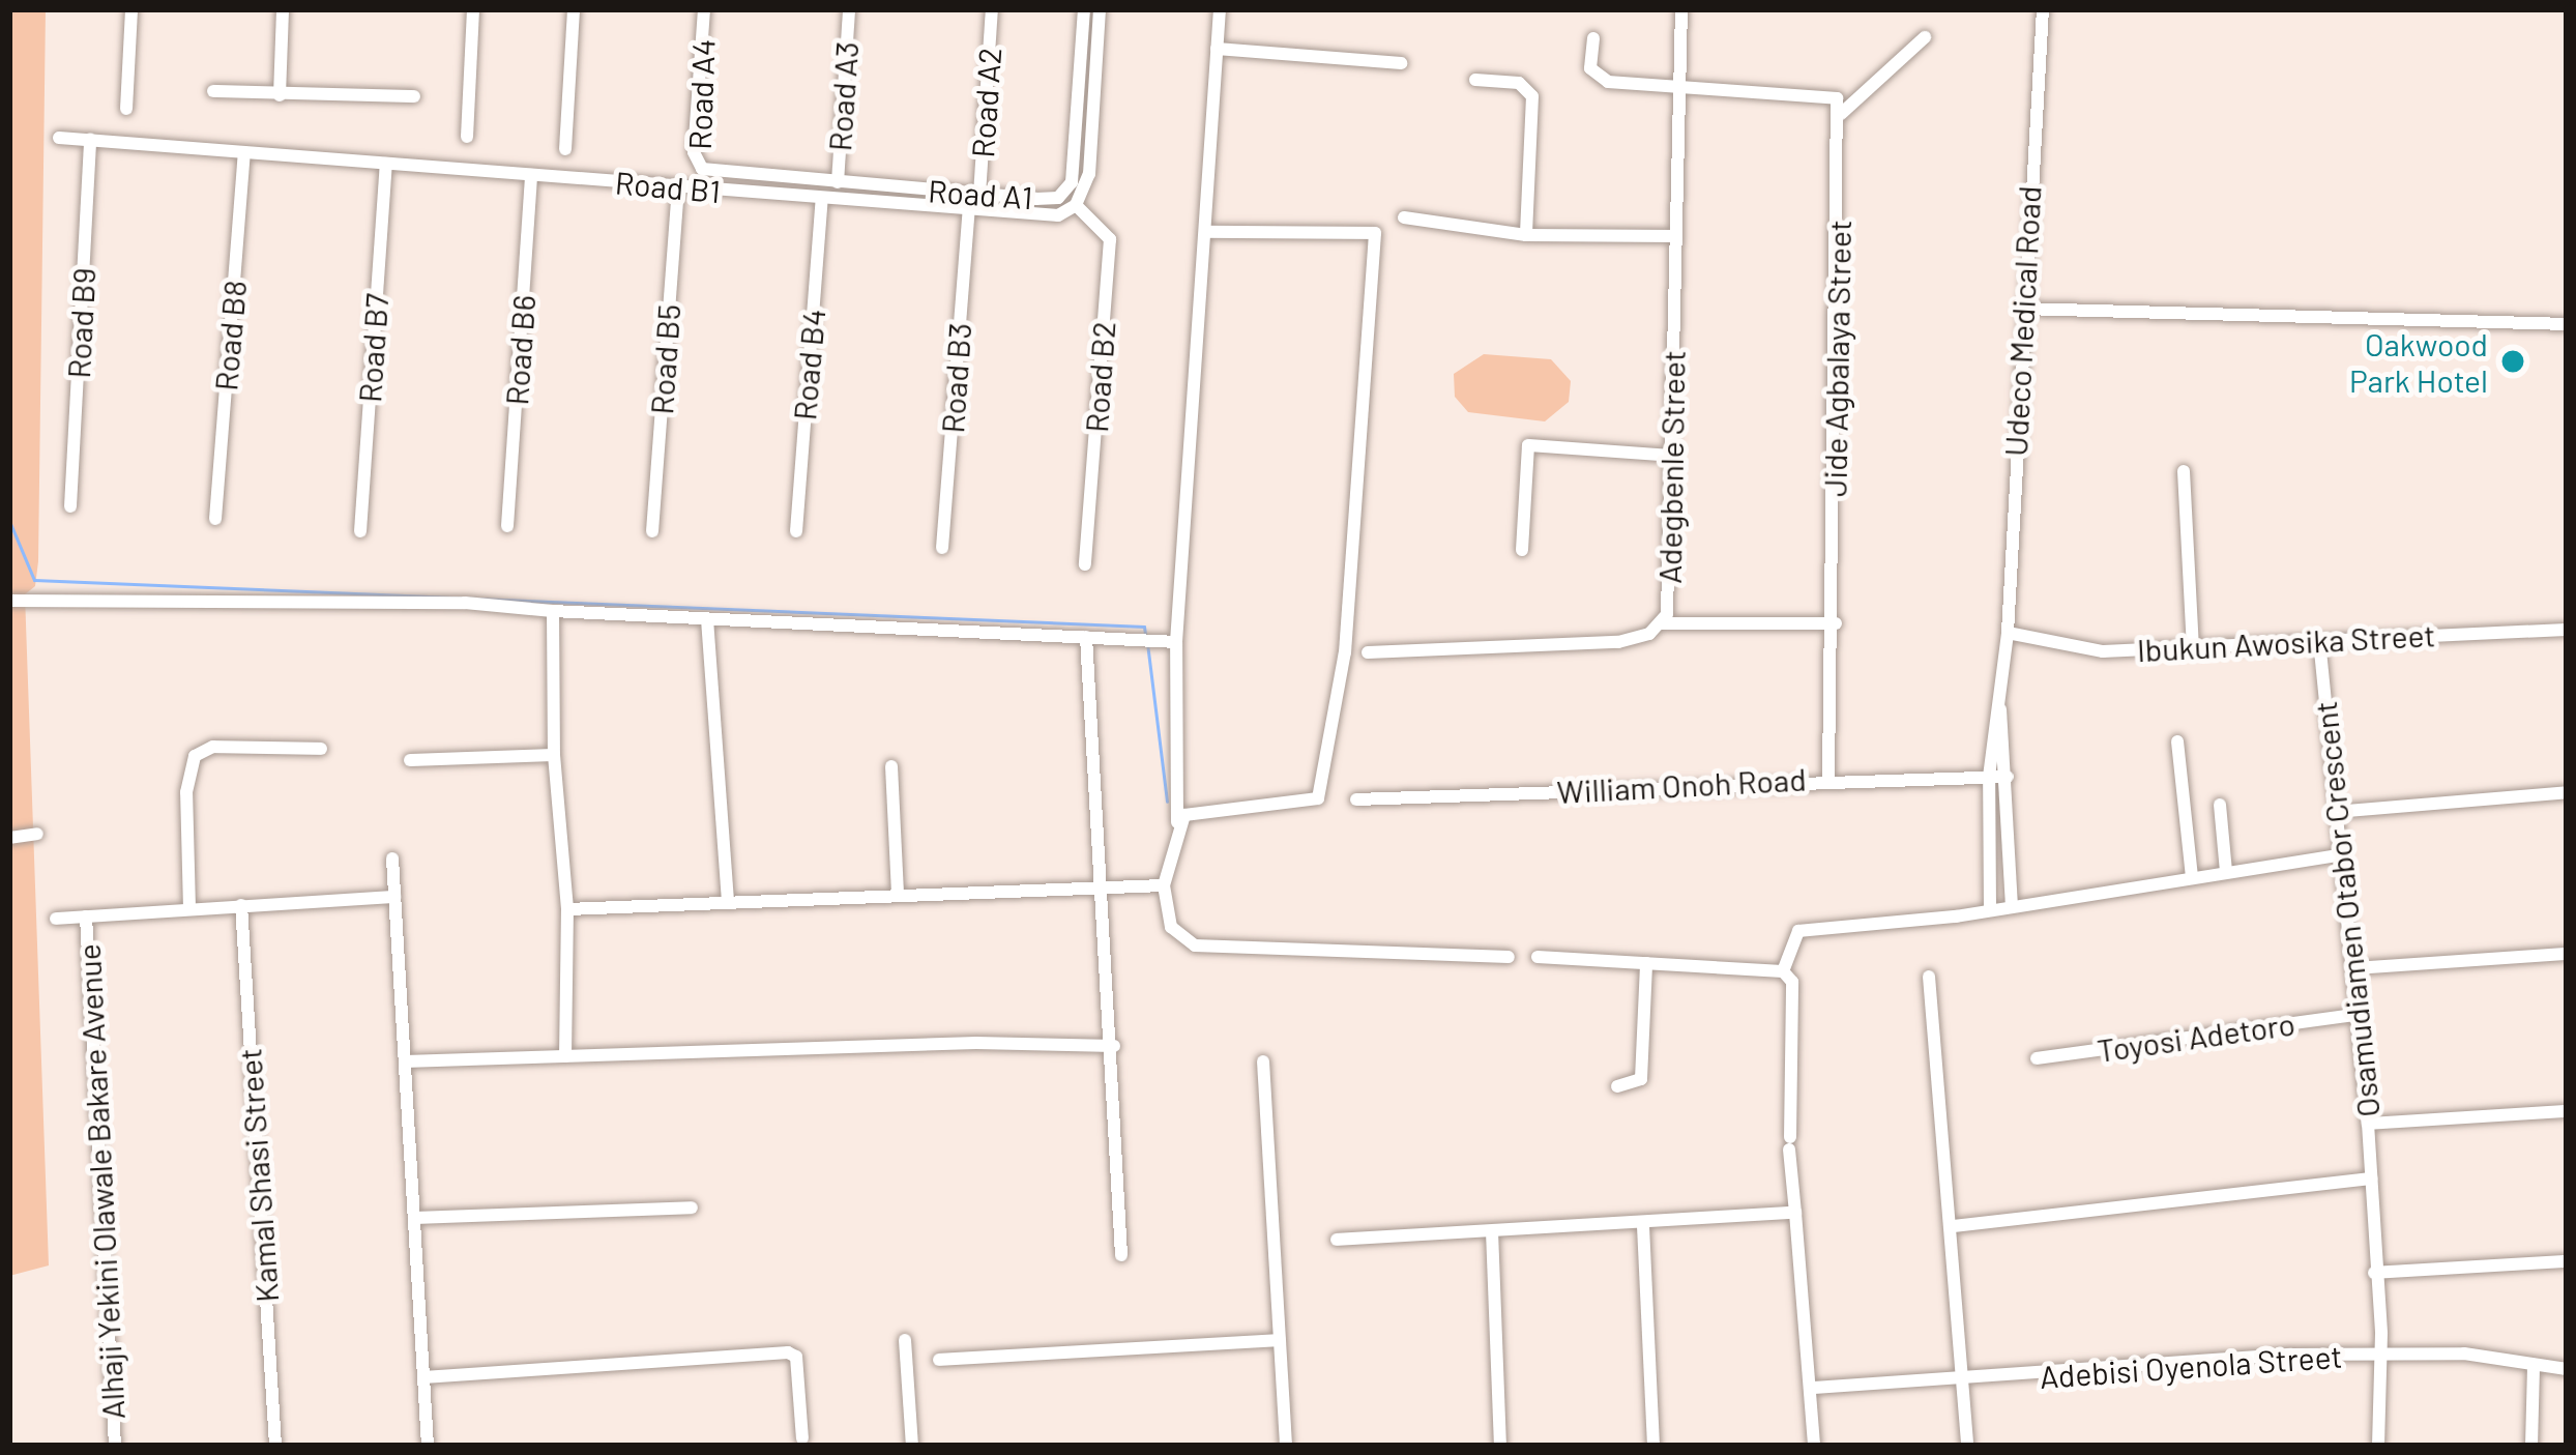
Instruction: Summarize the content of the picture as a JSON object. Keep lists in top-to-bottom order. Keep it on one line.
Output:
{"streets":{"street":["Road A4","Road A3","Road A2","Road B1","Road A1","Udeco Medical Road","Road B9","Road B8","Road B7","Road B6","Jide Agbalaya Street","Road B5","Road B4","Road B2","Road B3","Adegbenle Street","Ibukun Awosika Street","William Onoh Road","Osamudiamen Otabor Crescent","Toyosi Adetoro","Kamal Shasi Street","Alhaji Yekini Olawale Bakare Avenue","Adebisi Oyenola Street"]},"crossings":[["Road A4","Road A1"],["Road A3","Road A1"],["Road A2","Road A1"],["Road B1","Road B9"],["Road B1","Road B8"],["Road B1","Road B7"],["Road B1","Road B6"],["Road B1","Road B5"],["Road B1","Road B4"],["Road B1","Road B2"],["Road B1","Road B3"],["Udeco Medical Road","Ibukun Awosika Street"],["Jide Agbalaya Street","William Onoh Road"],["Ibukun Awosika Street","Osamudiamen Otabor Crescent"],["Osamudiamen Otabor Crescent","Toyosi Adetoro"],["Osamudiamen Otabor Crescent","Adebisi Oyenola Street"]],"places":["Oakwood Park Hotel"]}
